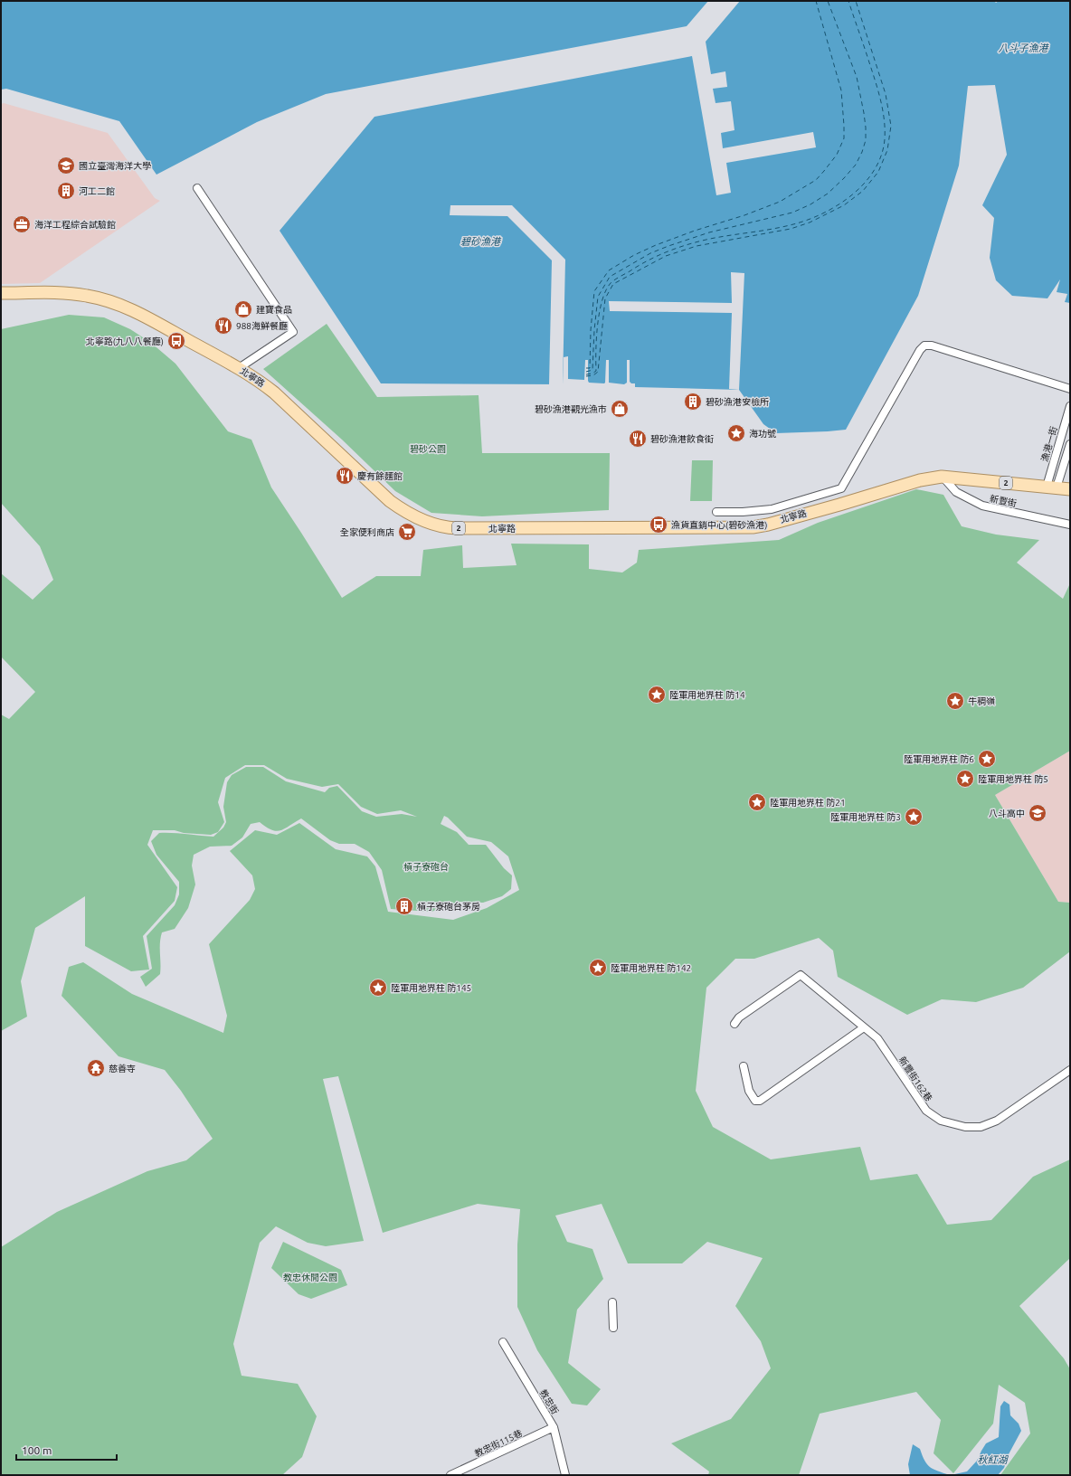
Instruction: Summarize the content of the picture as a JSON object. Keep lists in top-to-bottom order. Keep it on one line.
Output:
{"streets":{"main road":["北寧路","2"],"street":["漁港一街","新豐街","新豐街162巷","教忠街","教忠街115巷"]},"crossings":[["北寧路","漁港一街"],["北寧路","新豐街"],["教忠街","教忠街115巷"]],"water":["八斗子漁港","碧砂漁港","秋紅湖"],"parks":["碧砂公園","槓子寮砲台","教忠休閒公園"],"places":{"school or university":["國立臺灣海洋大學","八斗高中"],"building":["河工二館","碧砂漁港安檢所","槓子寮砲台茅房"],"office":["海洋工程綜合試驗館"],"shop":["建寶食品","碧砂漁港觀光漁市"],"restaurant":["988海鮮餐廳","碧砂漁港飲食街","慶有餘麵館"],"bus stop":["北寧路(九八八餐廳)","漁貨直銷中心(碧砂漁港)"],"place":["海功號","陸軍用地界柱 防14","牛稠嶺","陸軍用地界柱 防6","陸軍用地界柱 防5","陸軍用地界柱 防21","陸軍用地界柱 防3","陸軍用地界柱 防142","陸軍用地界柱 防145"],"supermarket":["全家便利商店"],"temple":["慈善寺"]},"scale_bar":"100 m"}
